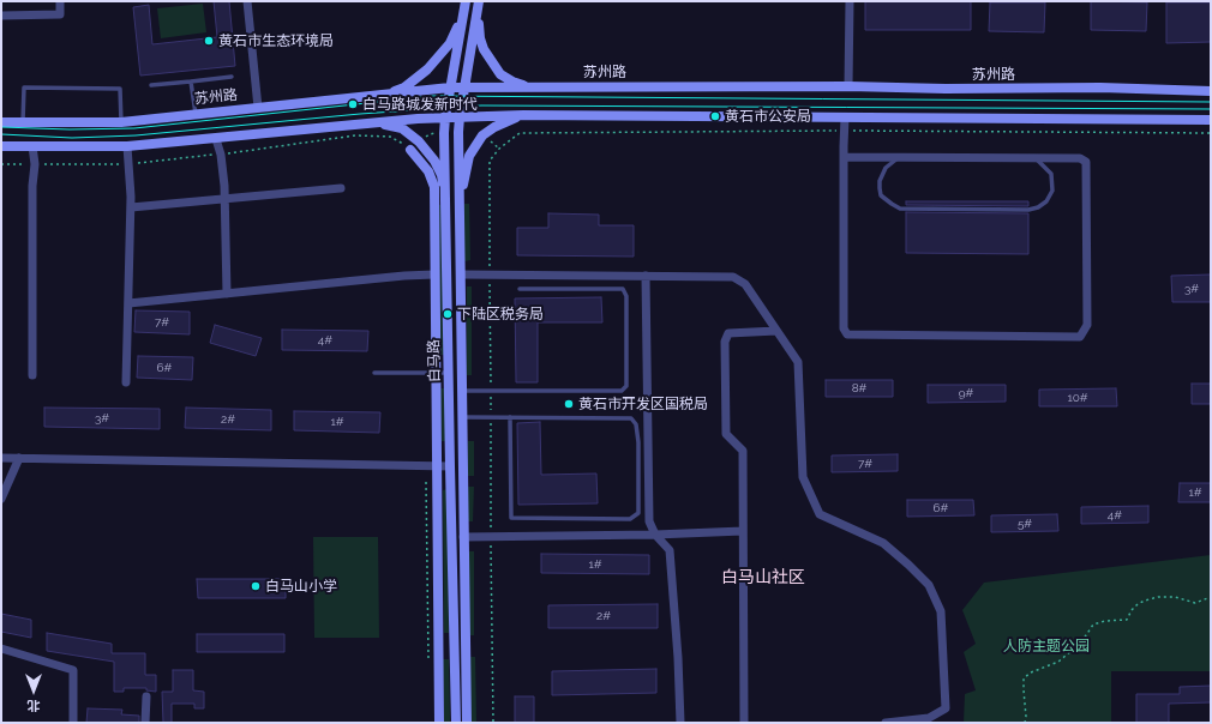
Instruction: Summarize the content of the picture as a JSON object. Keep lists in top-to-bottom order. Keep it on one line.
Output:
{"streets":{"main road":["苏州路","白马路"]},"crossings":[["苏州路","白马路"]],"districts":["白马山社区"],"parks":["人防主题公园"],"places":["黄石市生态环境局","白马路城发新时代","黄石市公安局","下陆区税务局","黄石市开发区国税局","白马山小学"],"house_numbers":["3#","7#","4#","6#","8#","9#","10#","3#","2#","1#","7#","1#","6#","4#","5#","1#","2#"],"north":"bottom"}
